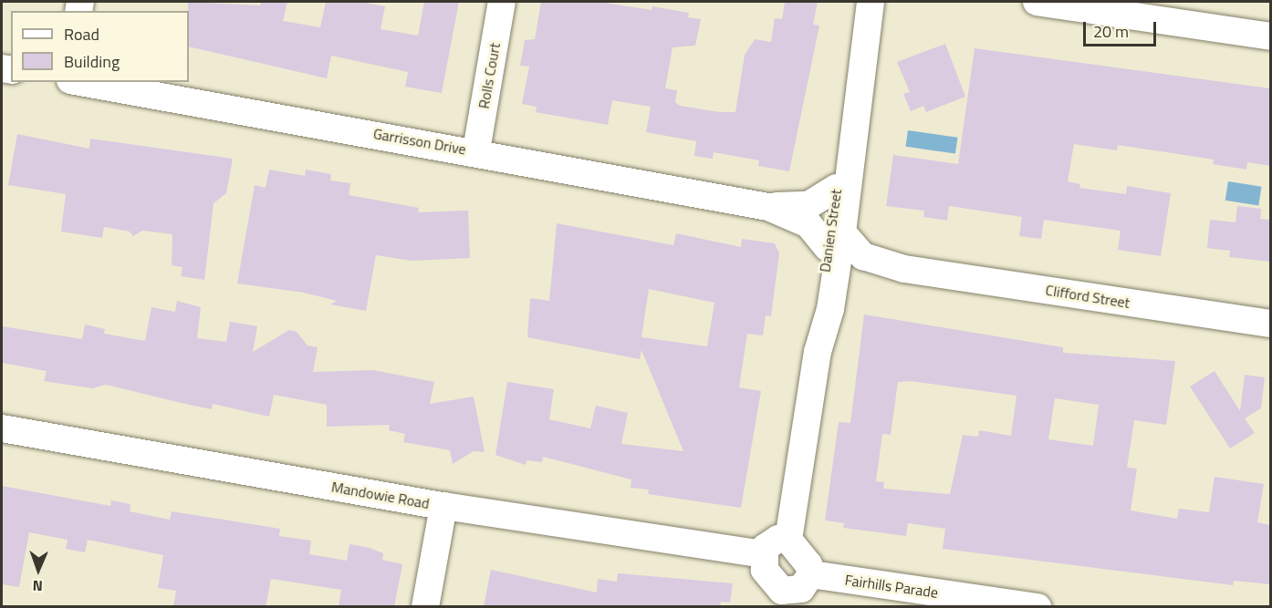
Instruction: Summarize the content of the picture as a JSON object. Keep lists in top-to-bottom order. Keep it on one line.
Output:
{"streets":{"street":["Rolls Court","Garrisson Drive","Danien Street","Clifford Street","Mandowie Road","Fairhills Parade"]},"crossings":[["Rolls Court","Garrisson Drive"],["Garrisson Drive","Danien Street"],["Garrisson Drive","Clifford Street"],["Danien Street","Clifford Street"]],"legend":["Road","Building"],"scale_bar":"20 m","north":"bottom"}
